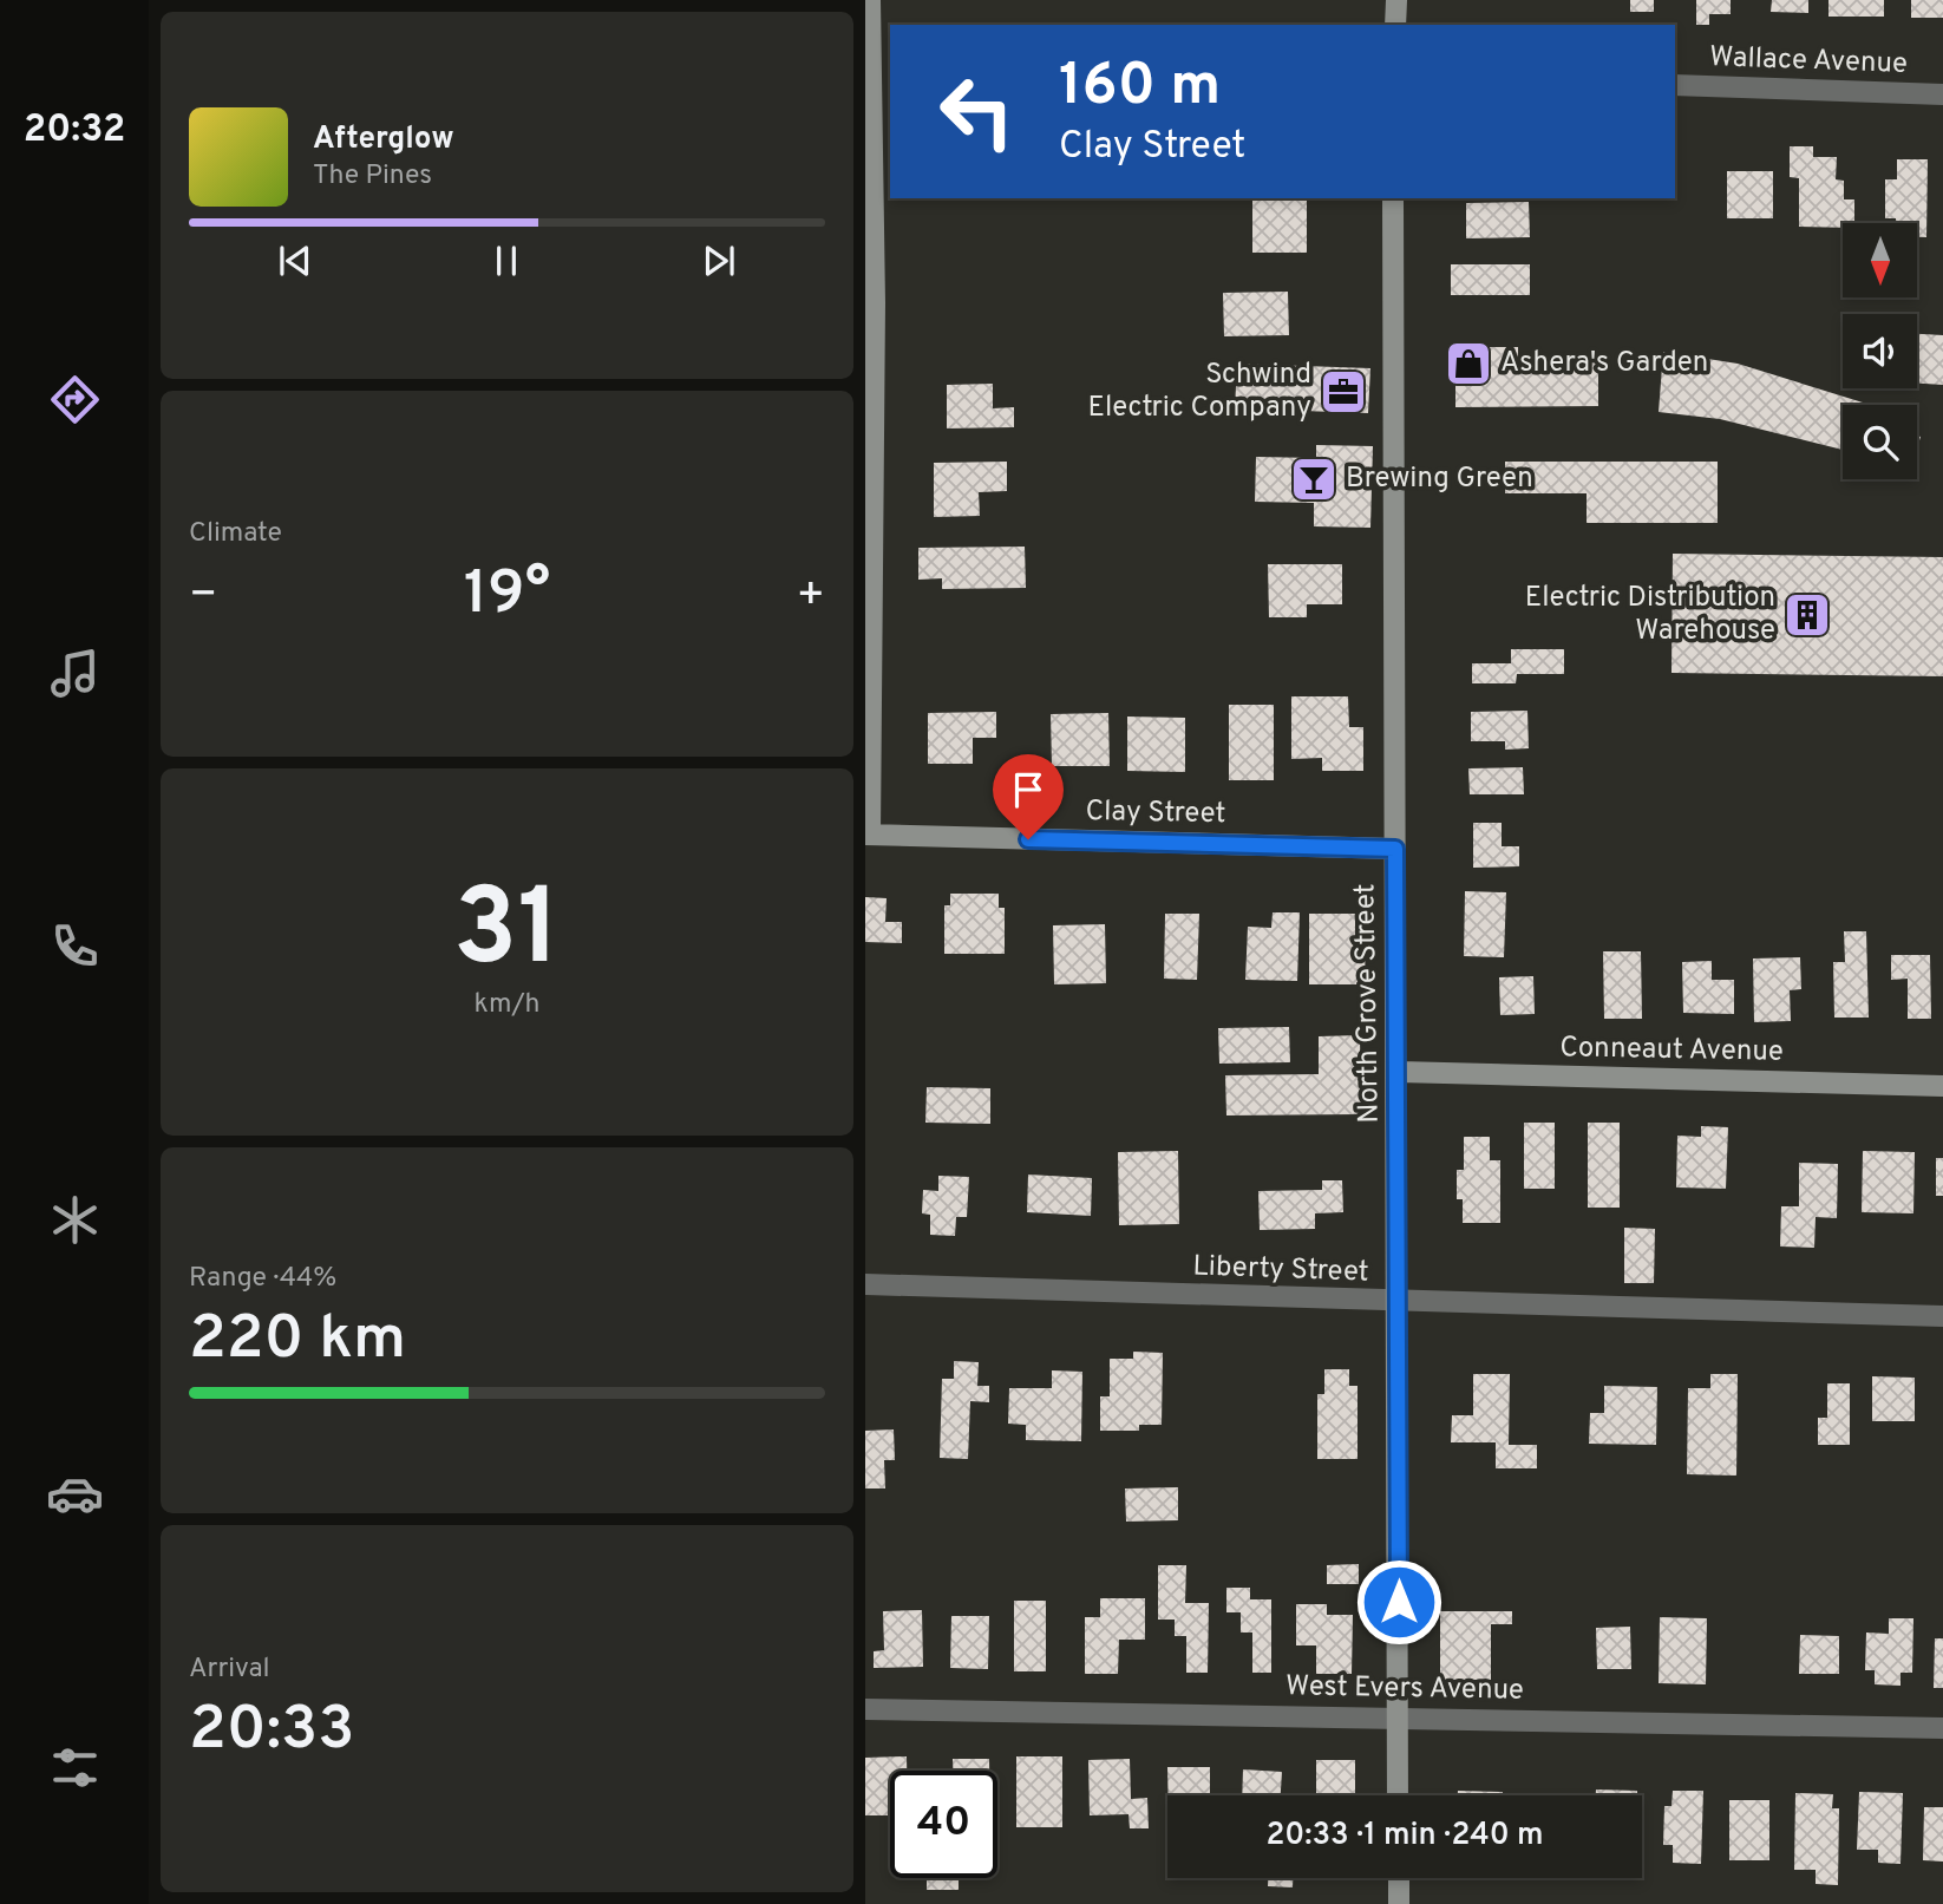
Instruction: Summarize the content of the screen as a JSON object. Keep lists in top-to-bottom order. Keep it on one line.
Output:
{"streets":{"street":["Wallace Avenue","Clay Street","North Grove Street","Conneaut Avenue","Liberty Street","West Evers Avenue"]},"crossings":[["Clay Street","North Grove Street"],["North Grove Street","Conneaut Avenue"],["North Grove Street","Liberty Street"],["North Grove Street","West Evers Avenue"]],"places":{"shop":["Ashera's Garden"],"office":["Schwind Electric Company"],"bar":["Brewing Green"],"building":["Electric Distribution Warehouse"]},"north":"bottom","page":{"tabs":"20:32","turn":["160 m","Clay Street"],"song":["Afterglow","The Pines"],"tile":["Climate",["31","km/h"],["Range · 44%","220 km"],["Arrival","20:33"]],"heat":["−","19°","+"],"limit":"40","trip":"20:33 · 1 min · 240 m"}}
